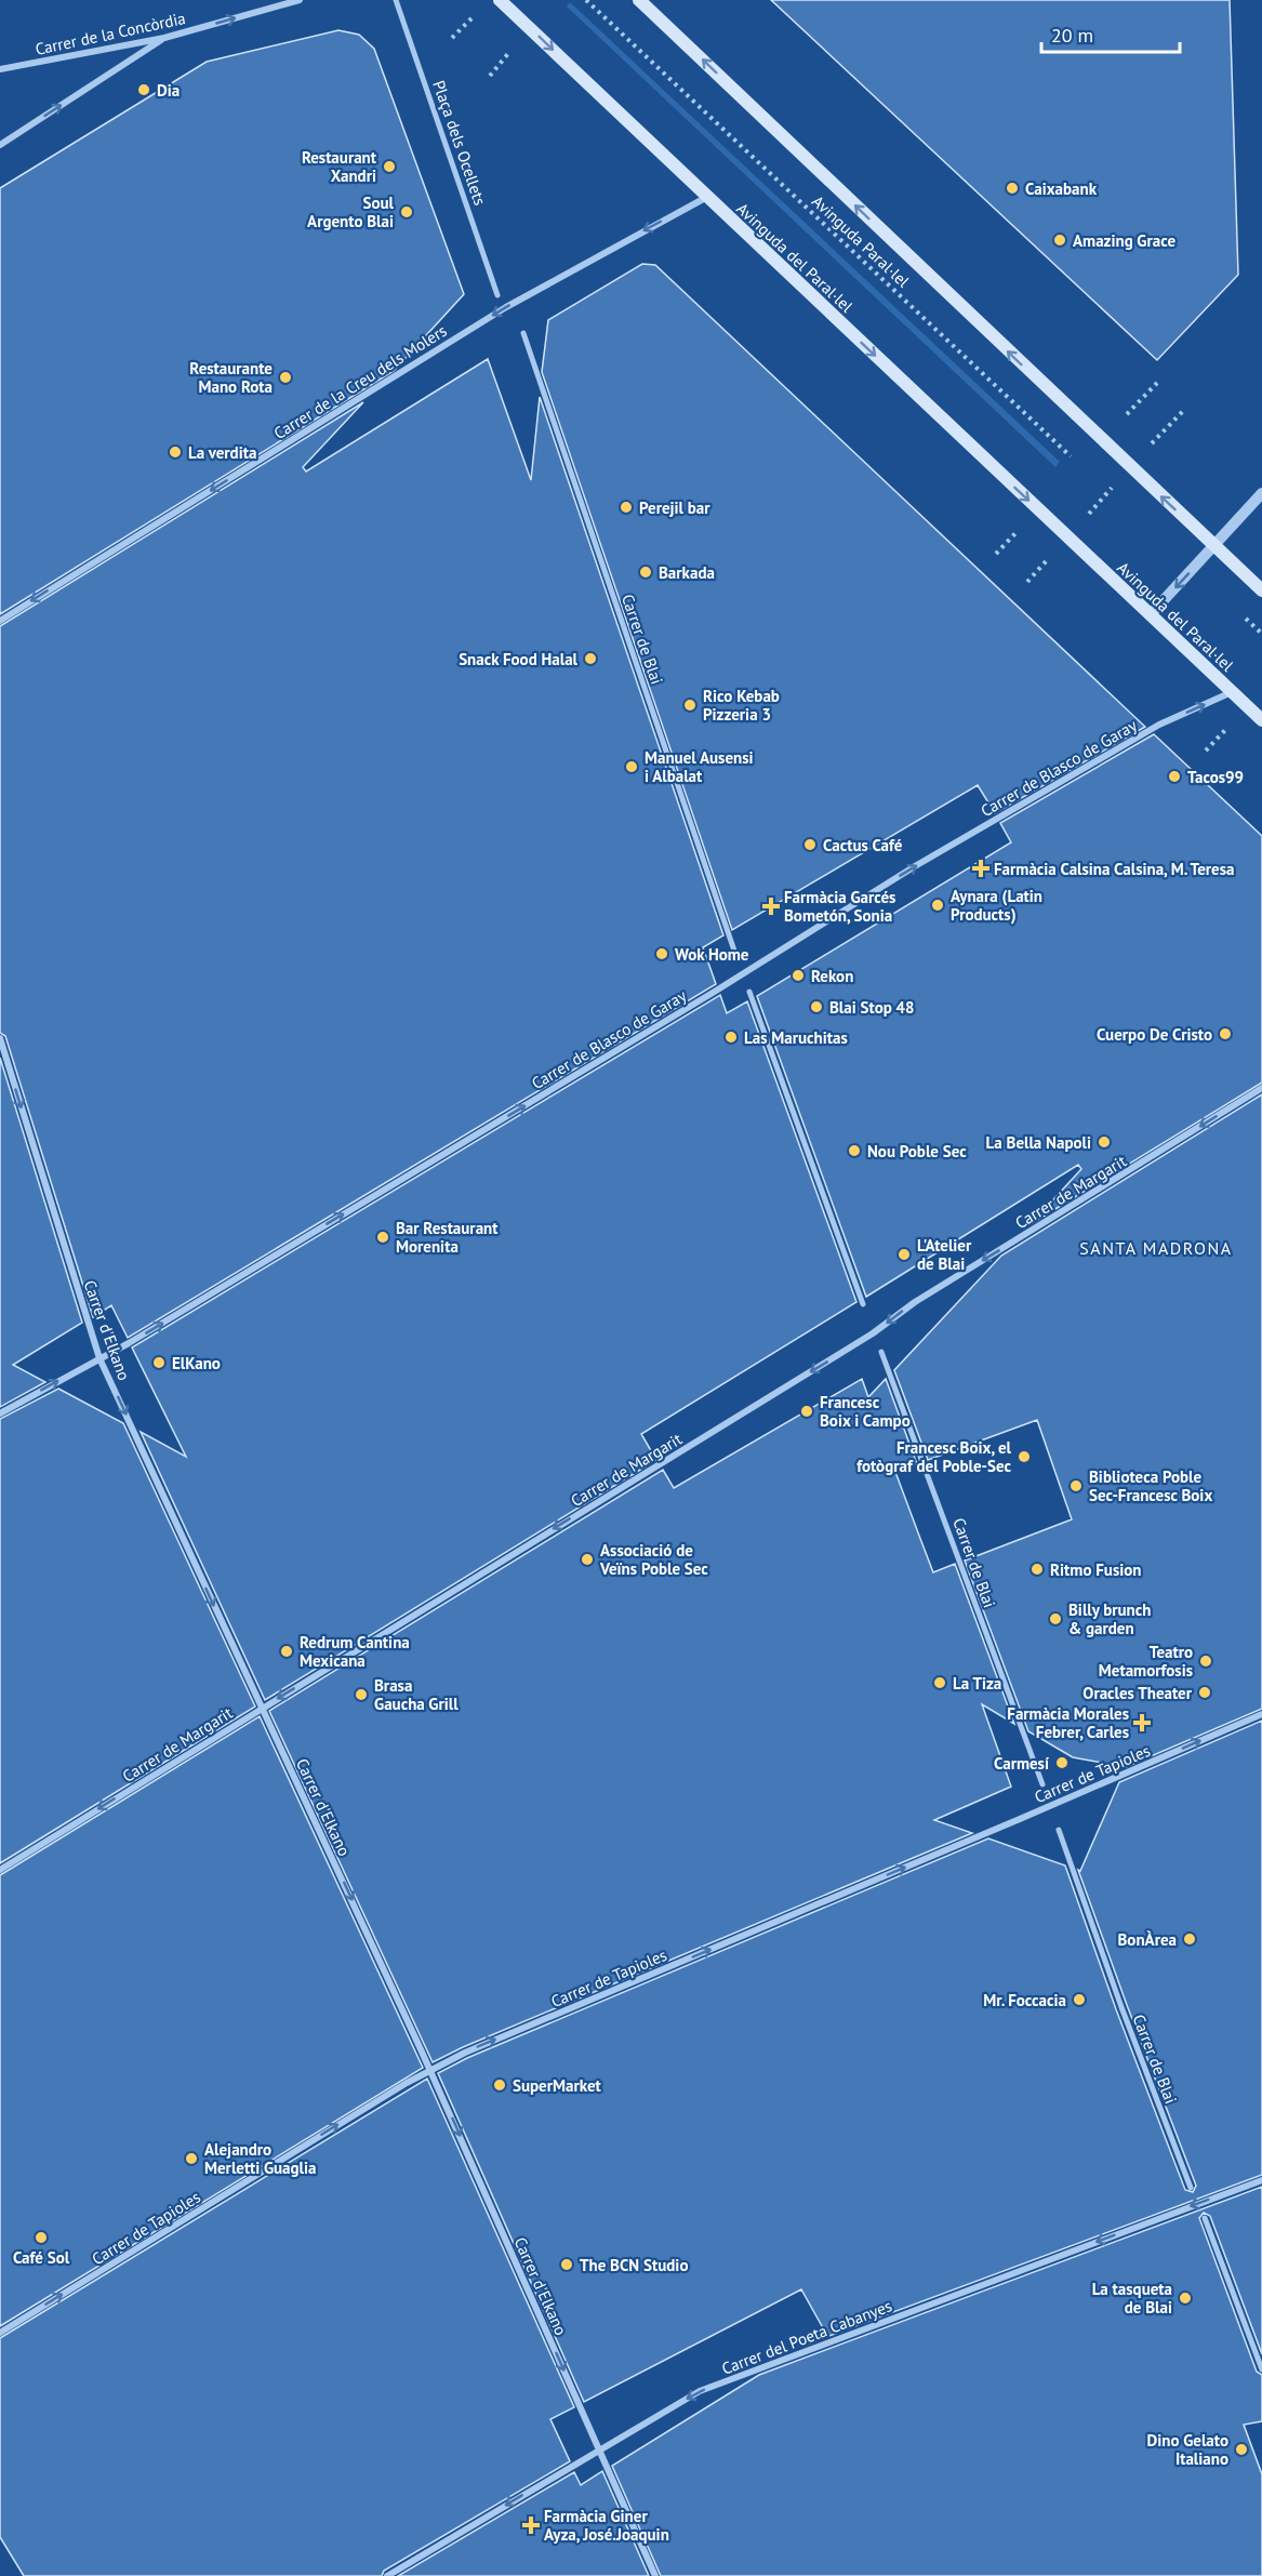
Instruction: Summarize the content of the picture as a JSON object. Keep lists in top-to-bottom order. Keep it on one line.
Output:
{"streets":{"main road":["Avinguda del Paral·lel"],"street":["Carrer de la Concòrdia","Plaça dels Ocellets","Carrer de la Creu dels Molers","Carrer de Blai","Carrer de Blasco de Garay","Carrer de Margarit","Carrer d'Elkano","Carrer de Tapioles","Carrer del Poeta Cabanyes"],"path":["Avinguda Paral·lel"]},"crossings":[["Avinguda del Paral·lel","Carrer de la Creu dels Molers"],["Avinguda del Paral·lel","Carrer de Blasco de Garay"],["Carrer de Blasco de Garay","Carrer d'Elkano"],["Carrer de Margarit","Carrer d'Elkano"],["Carrer d'Elkano","Carrer de Tapioles"],["Carrer d'Elkano","Carrer del Poeta Cabanyes"]],"one_way":["Carrer de la Concòrdia","Carrer de la Creu dels Molers","Carrer de Blasco de Garay","Carrer de Margarit","Carrer d'Elkano","Carrer de Tapioles","Carrer del Poeta Cabanyes"],"districts":["SANTA MADRONA"],"places":{"other":["Dia","Restaurant Xandri","Caixabank","Soul Argento Blai","Amazing Grace","Restaurante Mano Rota","La verdita","Perejil bar","Barkada","Snack Food Halal","Rico Kebab Pizzeria 3","Manuel Ausensi i Albalat","Tacos99","Cactus Café","Aynara (Latin Products)","Wok Home","Rekon","Blai Stop 48","Cuerpo De Cristo","Las Maruchitas","La Bella Napoli","Nou Poble Sec","Bar Restaurant Morenita","L'Atelier de Blai","ElKano","Francesc Boix i Campo","Francesc Boix, el fotògraf del Poble-Sec","Biblioteca Poble Sec-Francesc Boix","Associació de Veïns Poble Sec","Ritmo Fusion","Billy brunch & garden","Redrum Cantina Mexicana","Teatro Metamorfosis","La Tiza","Oracles Theater","Brasa Gaucha Grill","Carmesí","BonÀrea","Mr. Foccacia","SuperMarket","Alejandro Merletti Guaglia","Café Sol","The BCN Studio","La tasqueta de Blai","Dino Gelato Italiano"],"health":["Farmàcia Calsina Calsina, M. Teresa","Farmàcia Garcés Bometón, Sonia","Farmàcia Morales Febrer, Carles","Farmàcia Giner Ayza, José.Joaquin"]},"scale_bar":"20 m"}
